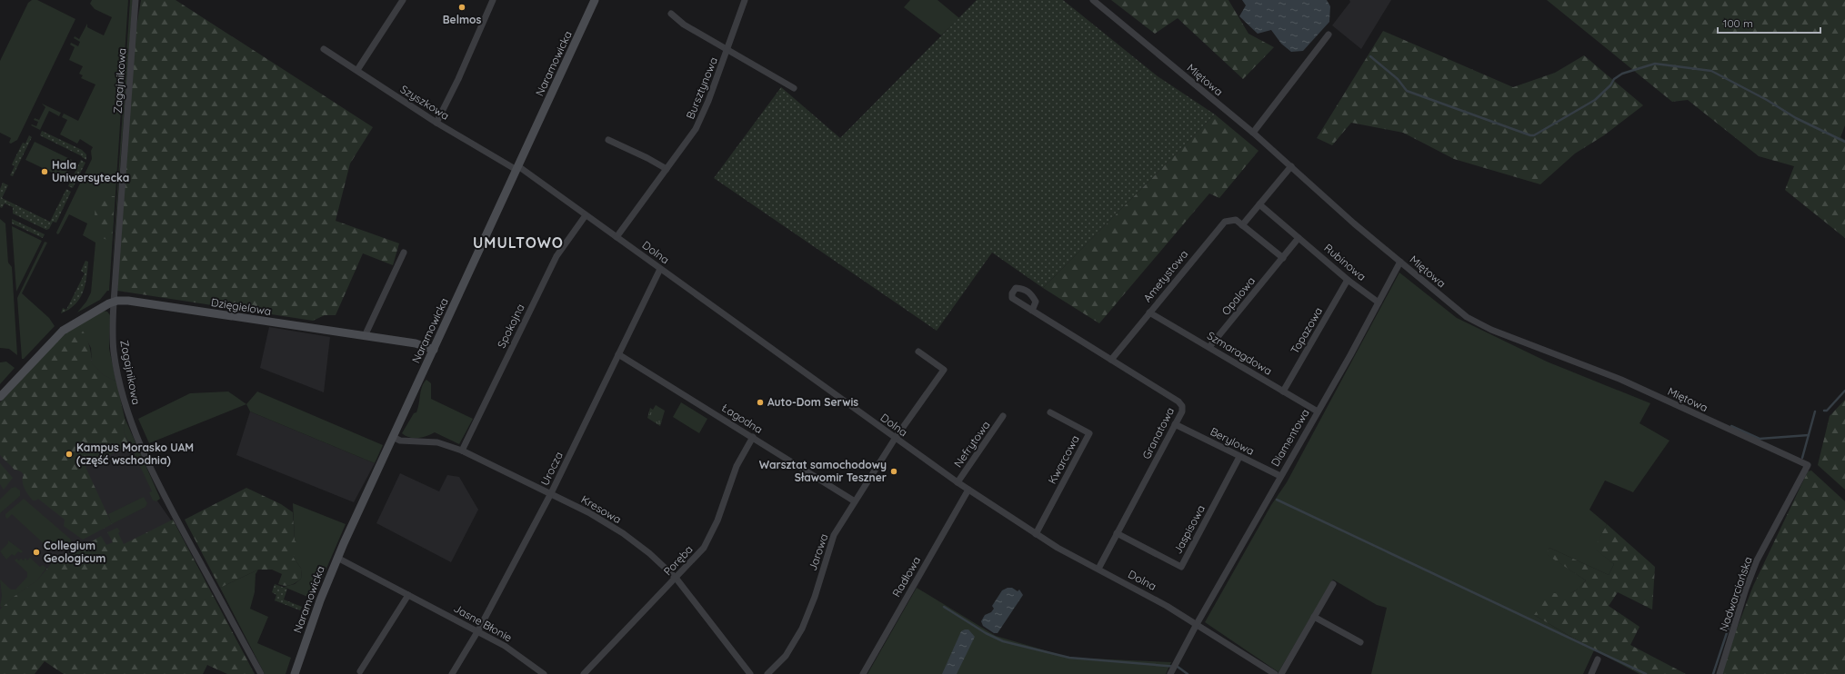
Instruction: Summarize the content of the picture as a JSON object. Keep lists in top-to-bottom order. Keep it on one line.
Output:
{"streets":{"street":["Naramowicka","Miętowa","Zagajnikowa","Bursztynowa","Szyszkowa","Dolna","Rubinowa","Ametystowa","Opalowa","Dzięgielowa","Spokojna","Topazowa","Szmaragdowa","Łagodna","Granatowa","Diamentowa","Berylowa","Nefrytowa","Kwarcowa","Urocza","Kresowa","Jaspisowa","Jarowa","Poręba","Radłowa","Nadwarciańska","Jasne Błonie"]},"crossings":[["Naramowicka","Szyszkowa"],["Naramowicka","Dolna"],["Naramowicka","Dzięgielowa"],["Naramowicka","Kresowa"],["Naramowicka","Jasne Błonie"],["Miętowa","Diamentowa"],["Miętowa","Nadwarciańska"],["Zagajnikowa","Dzięgielowa"],["Bursztynowa","Dolna"],["Szyszkowa","Dolna"],["Dolna","Spokojna"],["Dolna","Granatowa"],["Dolna","Diamentowa"],["Dolna","Nefrytowa"],["Dolna","Kwarcowa"],["Dolna","Urocza"],["Dolna","Jarowa"],["Dolna","Radłowa"],["Rubinowa","Topazowa"],["Rubinowa","Diamentowa"],["Ametystowa","Szmaragdowa"],["Ametystowa","Granatowa"],["Opalowa","Szmaragdowa"],["Spokojna","Kresowa"],["Topazowa","Szmaragdowa"],["Szmaragdowa","Diamentowa"],["Łagodna","Urocza"],["Łagodna","Jarowa"],["Łagodna","Poręba"],["Granatowa","Berylowa"],["Granatowa","Jaspisowa"],["Diamentowa","Berylowa"],["Berylowa","Jaspisowa"],["Urocza","Kresowa"],["Urocza","Jasne Błonie"],["Kresowa","Poręba"]],"districts":["UMULTOWO"],"places":["Belmos","Hala Uniwersytecka","Auto-Dom Serwis","Kampus Morasko UAM (część wschodnia)","Warsztat samochodowy Sławomir Teszner","Collegium Geologicum"],"scale_bar":"100 m"}
